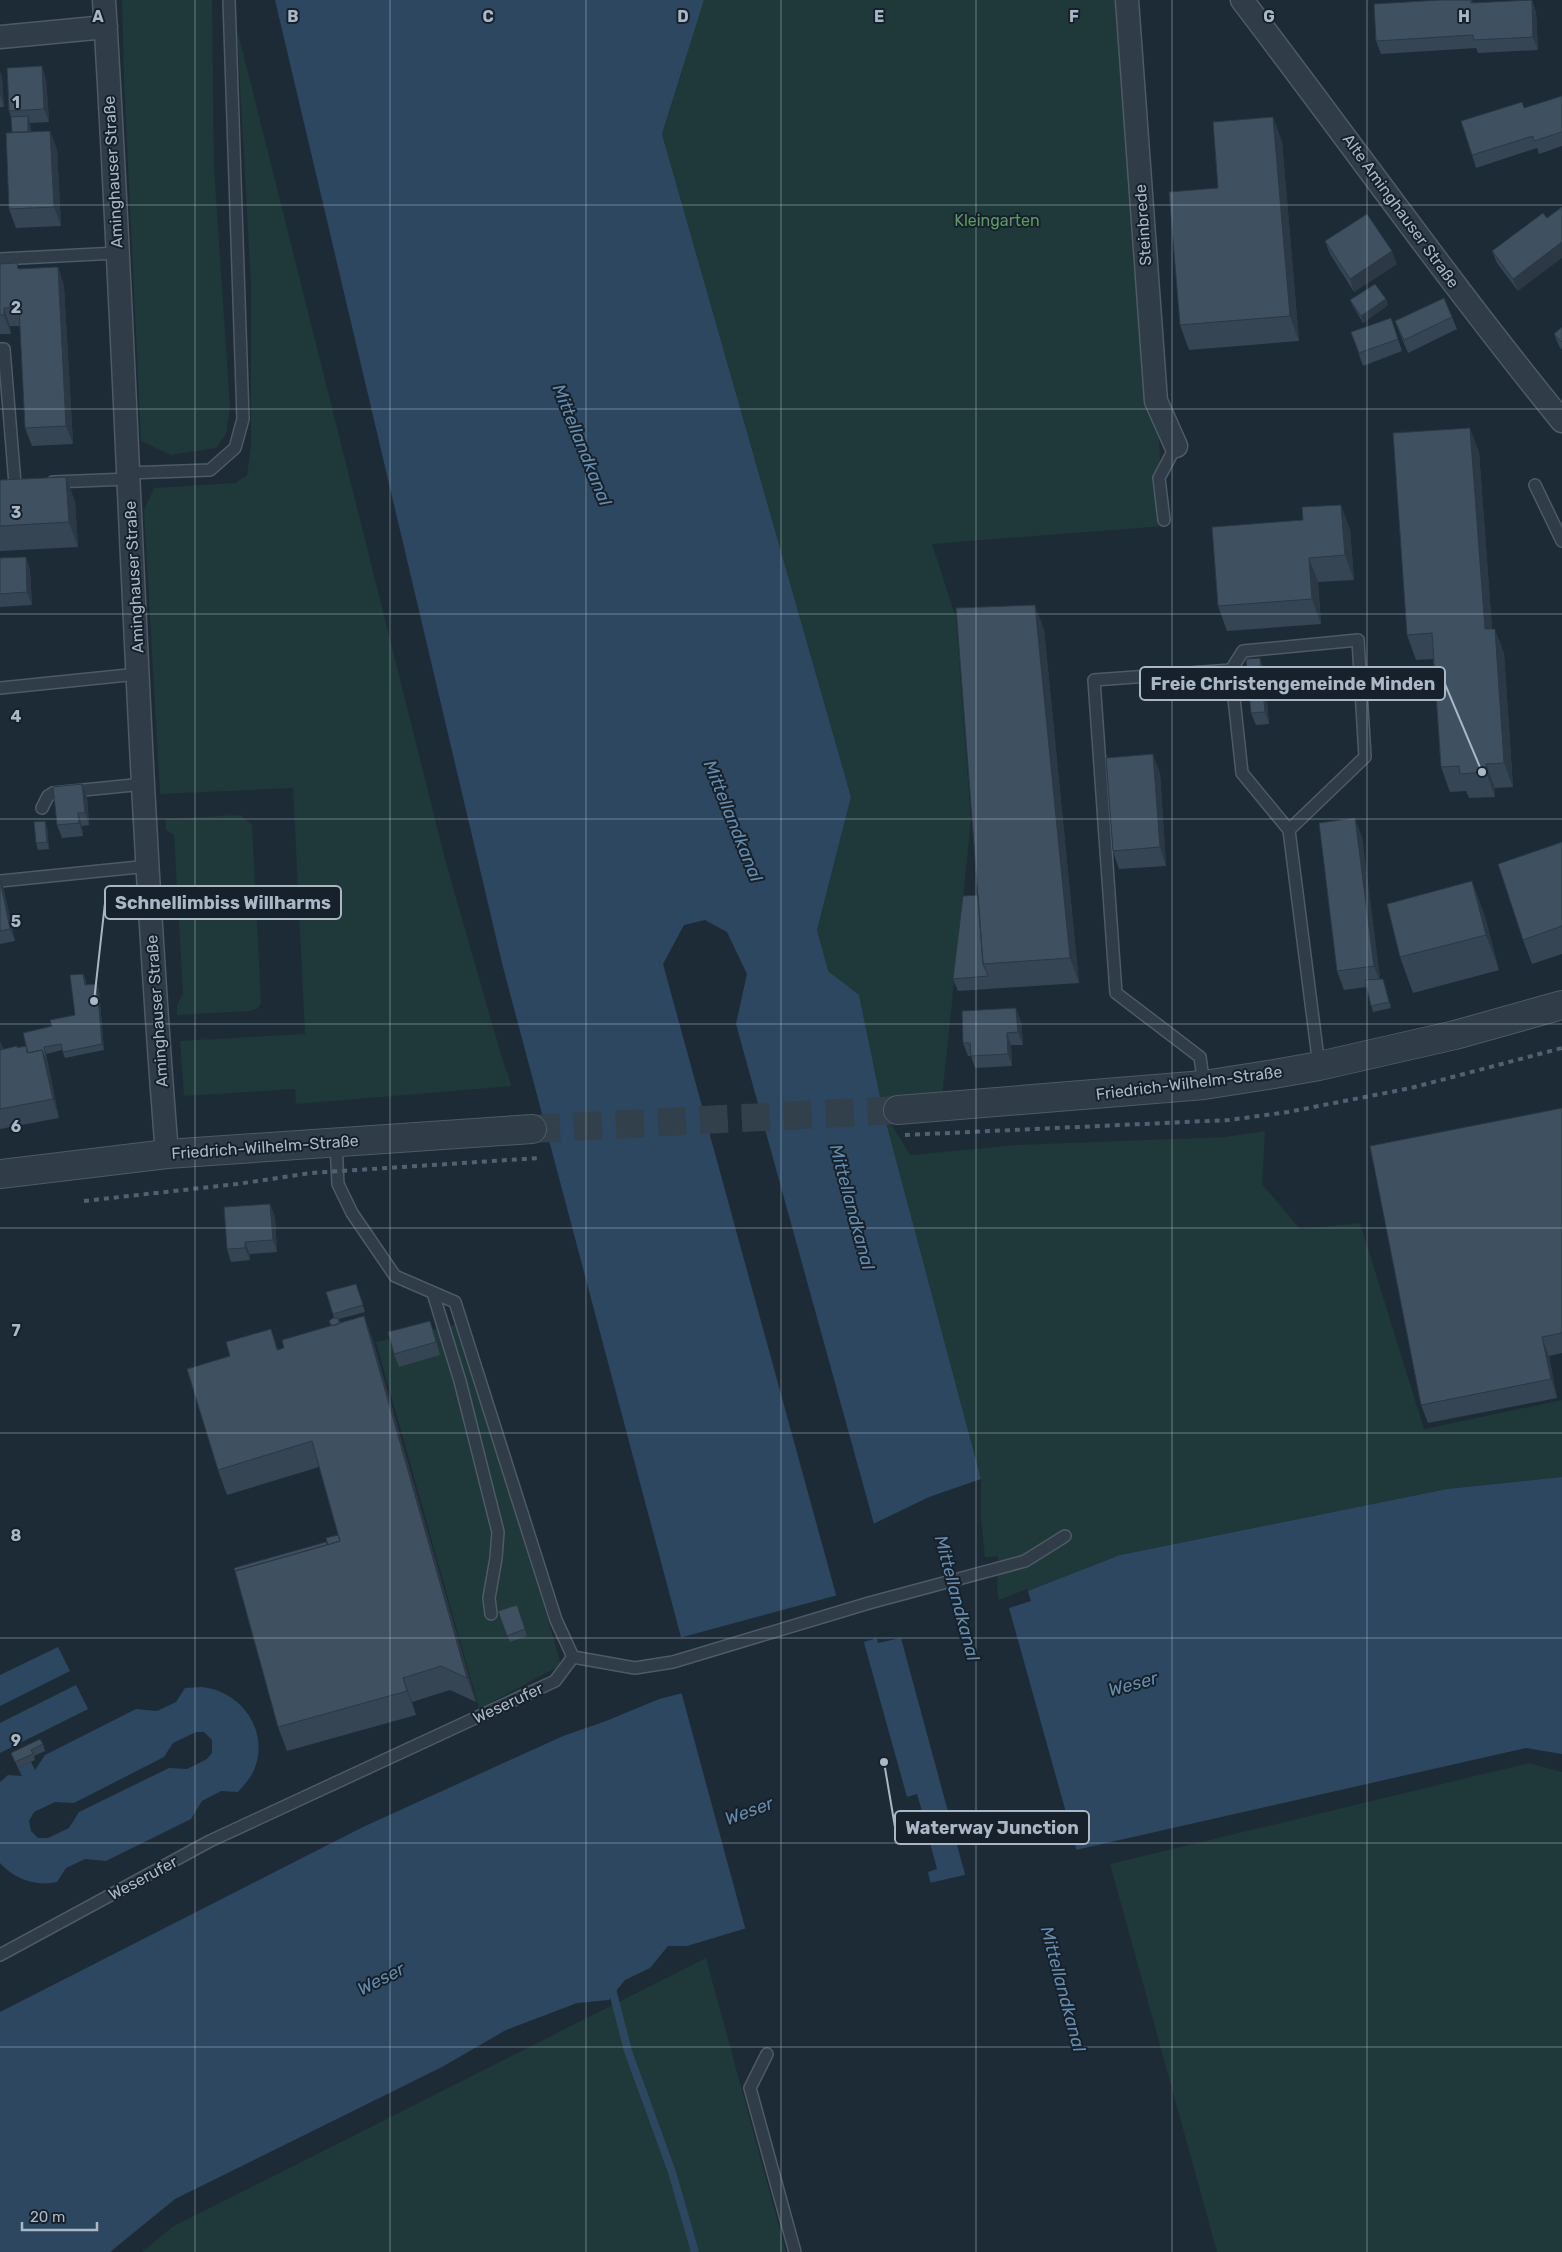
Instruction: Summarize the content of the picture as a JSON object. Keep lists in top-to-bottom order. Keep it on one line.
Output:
{"streets":{"street":["Aminghauser Straße","Alte Aminghauser Straße","Steinbrede","Friedrich-Wilhelm-Straße"],"lane":["Weserufer"]},"crossings":[["Aminghauser Straße","Friedrich-Wilhelm-Straße"]],"water":["Mittellandkanal","Weser"],"parks":["Kleingarten"],"places":["Freie Christengemeinde Minden","Schnellimbiss Willharms","Waterway Junction"],"scale_bar":"20 m","grid":{"columns":["A","B","C","D","E","F","G","H"],"rows":["1","2","3","4","5","6","7","8","9"]}}
